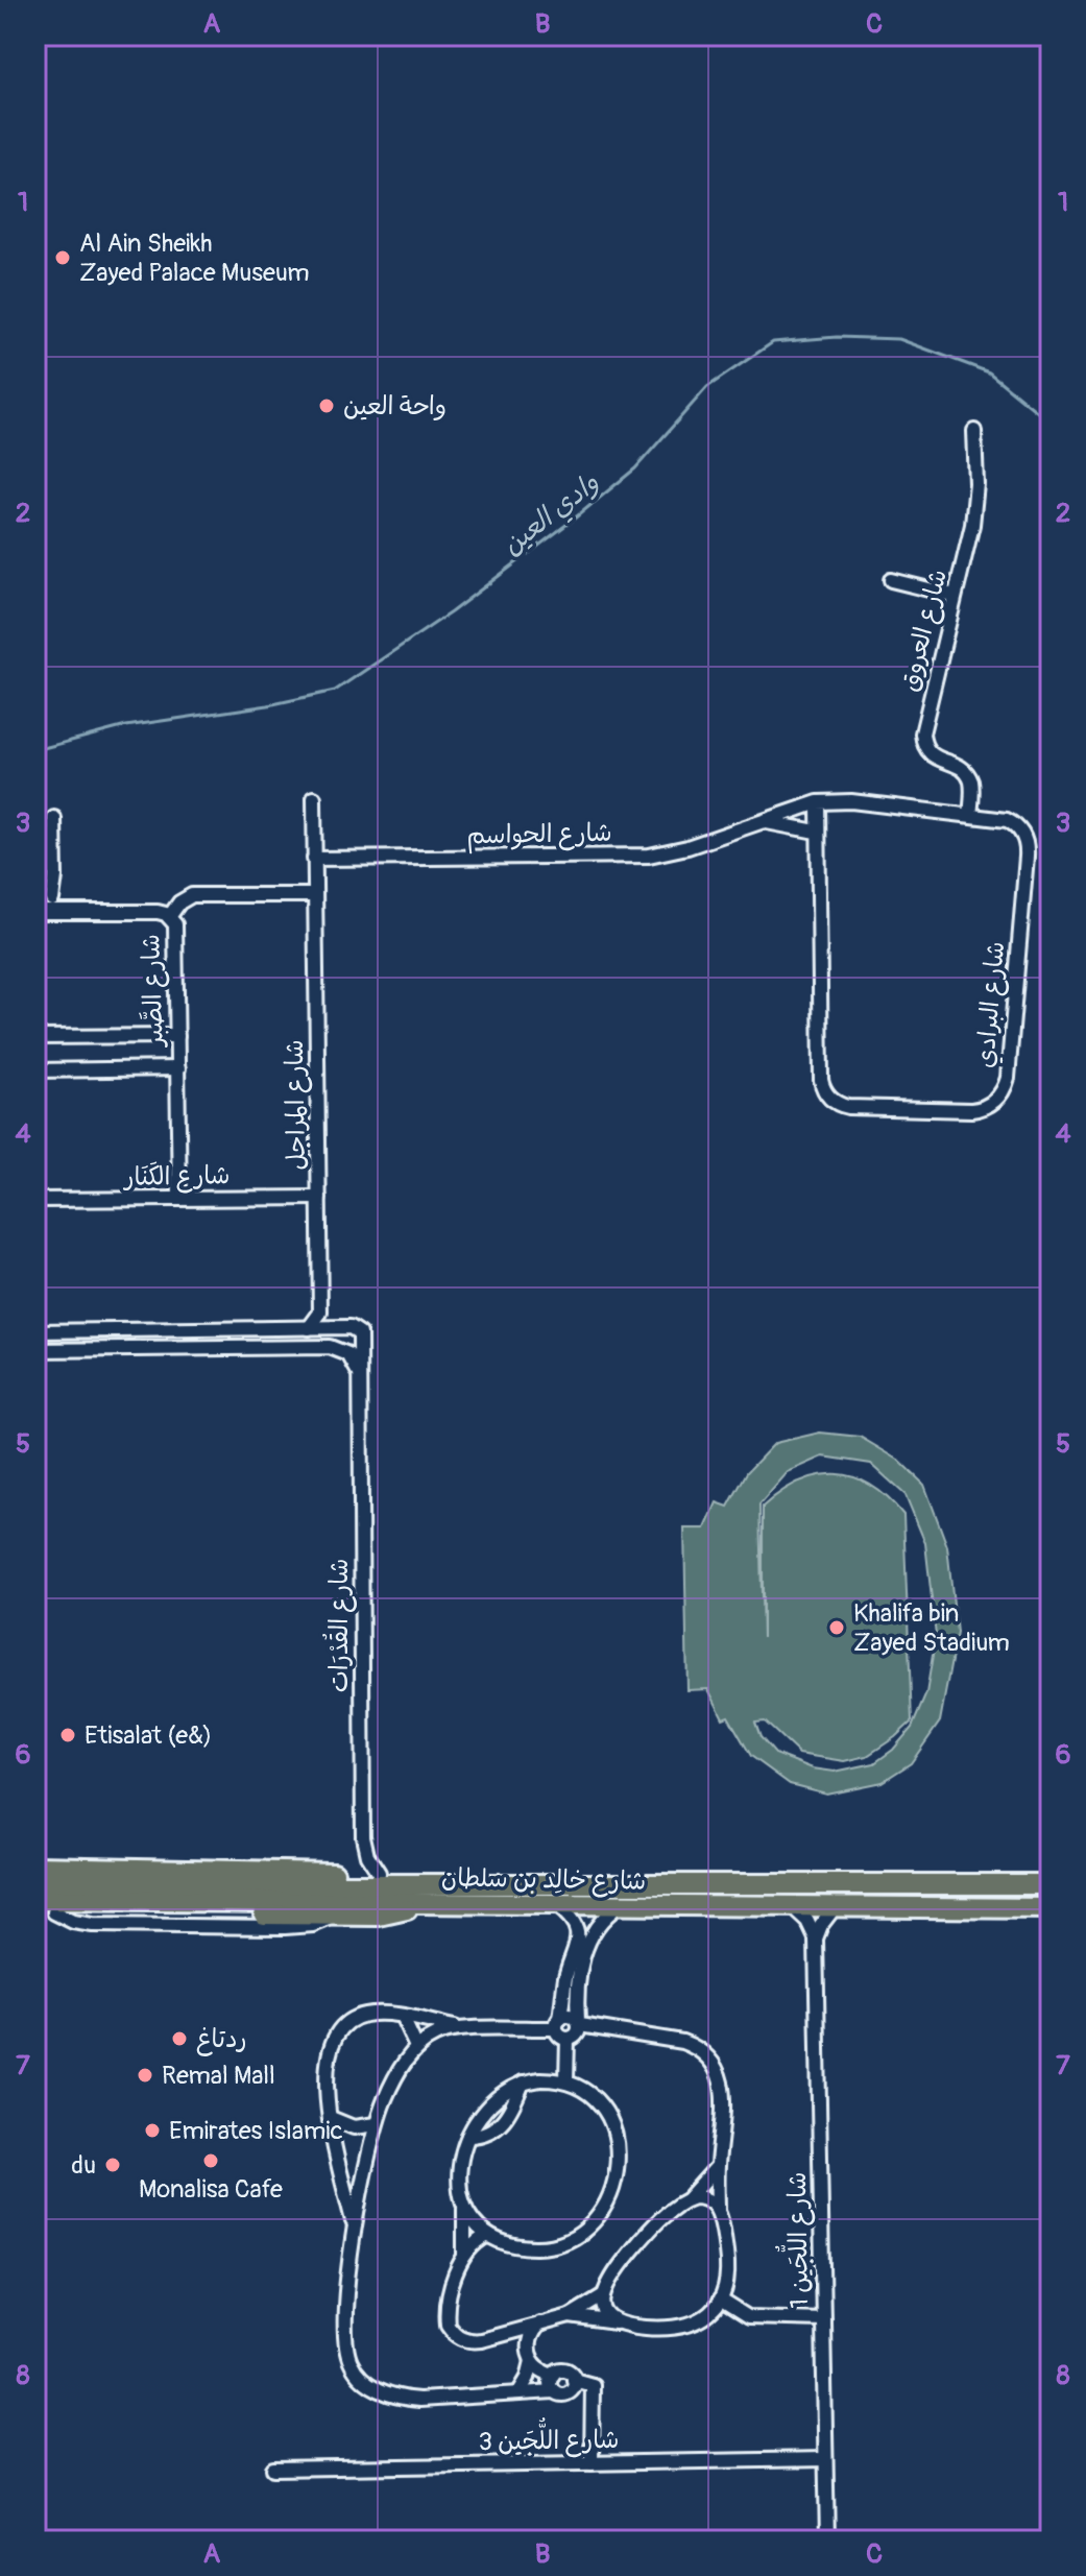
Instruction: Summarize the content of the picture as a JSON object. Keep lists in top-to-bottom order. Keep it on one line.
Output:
{"streets":{"main road":["شارع خالِد بن سلطان"],"street":["شارع العروق","شارع الحواسم","شارع الصَّبر","شارع البرادي","شارع المراجل","شارع الكَنَار","شارع القُدْرَات","شارع اللُّجَين 1","شارع اللُّجَين 3"]},"crossings":[["شارع العروق","شارع البرادي"],["شارع الحواسم","شارع البرادي"],["شارع الحواسم","شارع المراجل"],["شارع الصَّبر","شارع الكَنَار"],["شارع المراجل","شارع الكَنَار"],["شارع اللُّجَين 1","شارع اللُّجَين 3"]],"water":["وادي العين"],"places":["Al Ain Sheikh Zayed Palace Museum","واحة العين","Khalifa bin Zayed Stadium","Etisalat (e&)","ردتاغ","Remal Mall","Emirates Islamic","Monalisa Cafe","du"],"grid":{"columns":["A","B","C"],"rows":["1","2","3","4","5","6","7","8"]}}
